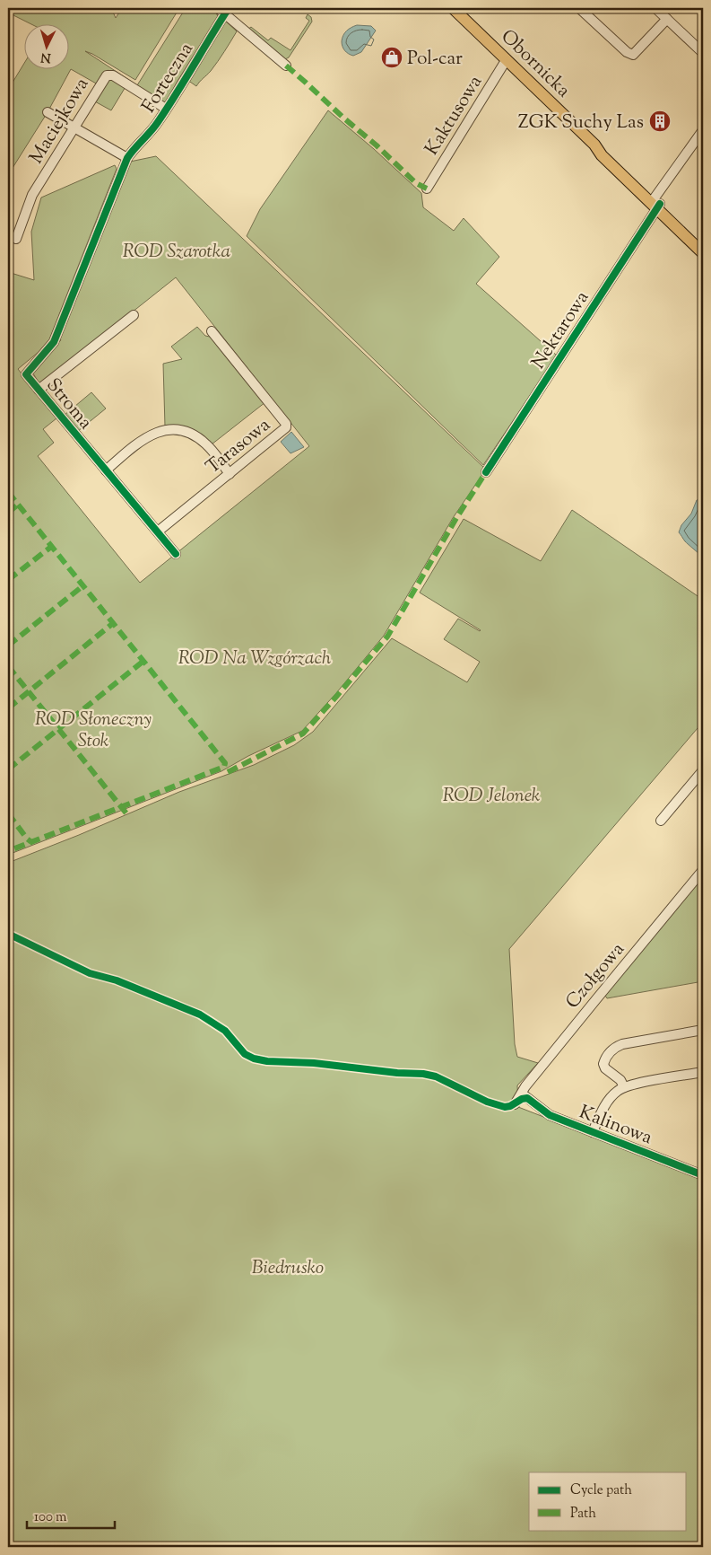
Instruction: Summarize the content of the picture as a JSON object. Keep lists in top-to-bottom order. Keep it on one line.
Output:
{"streets":{"main road":["Obornicka"],"street":["Forteczna","Kaktusowa","Maciejkowa","Nektarowa","Stroma","Tarasowa","Czołgowa","Kalinowa"]},"crossings":[["Obornicka","Kaktusowa"],["Obornicka","Nektarowa"],["Forteczna","Maciejkowa"],["Forteczna","Stroma"],["Stroma","Tarasowa"],["Czołgowa","Kalinowa"]],"parks":["ROD Szarotka","ROD Na Wzgórzach","ROD Słoneczny Stok","ROD Jelonek","Biedrusko"],"places":{"shop":["Pol-car"],"building":["ZGK Suchy Las"]},"legend":["Cycle path","Path"],"scale_bar":"100 m","north":"bottom"}
